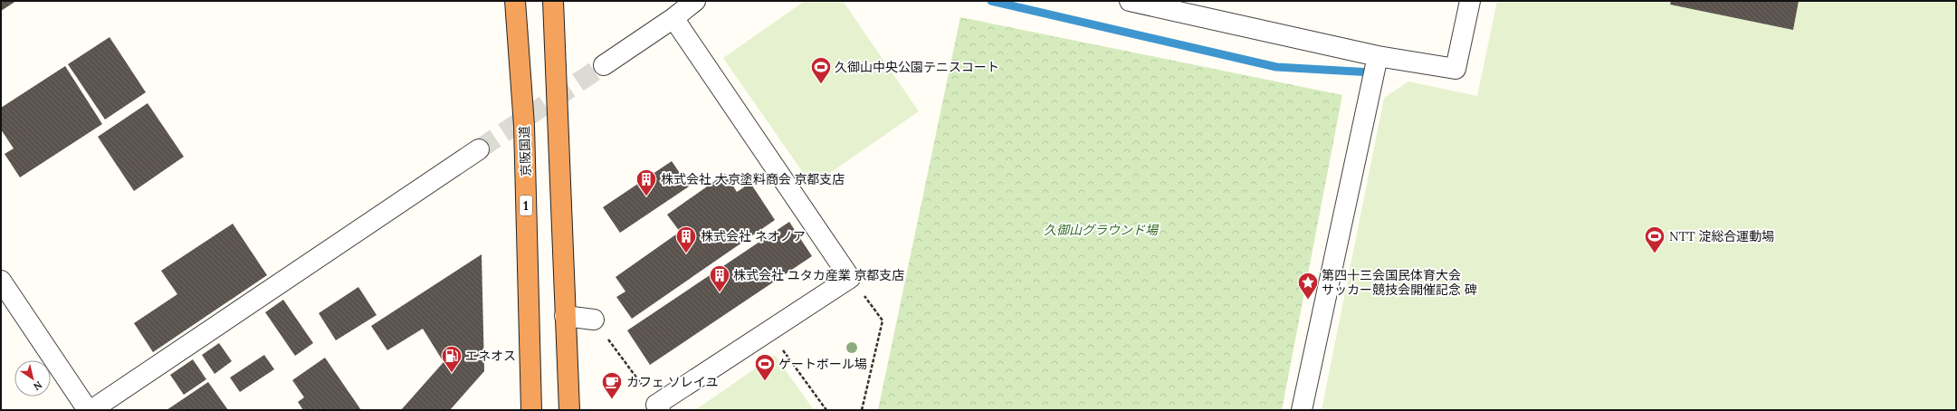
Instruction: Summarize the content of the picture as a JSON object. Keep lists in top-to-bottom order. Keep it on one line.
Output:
{"streets":{"highway":["京阪国道","1"]},"parks":["久御山グラウンド場"],"places":{"sports":["久御山中央公園テニスコート","NTT 淀総合運動場","ゲートボール場"],"building":["株式会社 大京塗料商会 京都支店","株式会社 ネオノア","株式会社 ユタカ産業 京都支店"],"place":["第四十三会国民体育大会 サッカー競技会開催記念 碑"],"fuel station":["エネオス"],"cafe":["カフェ ソレイユ"]},"north":"bottom right"}
